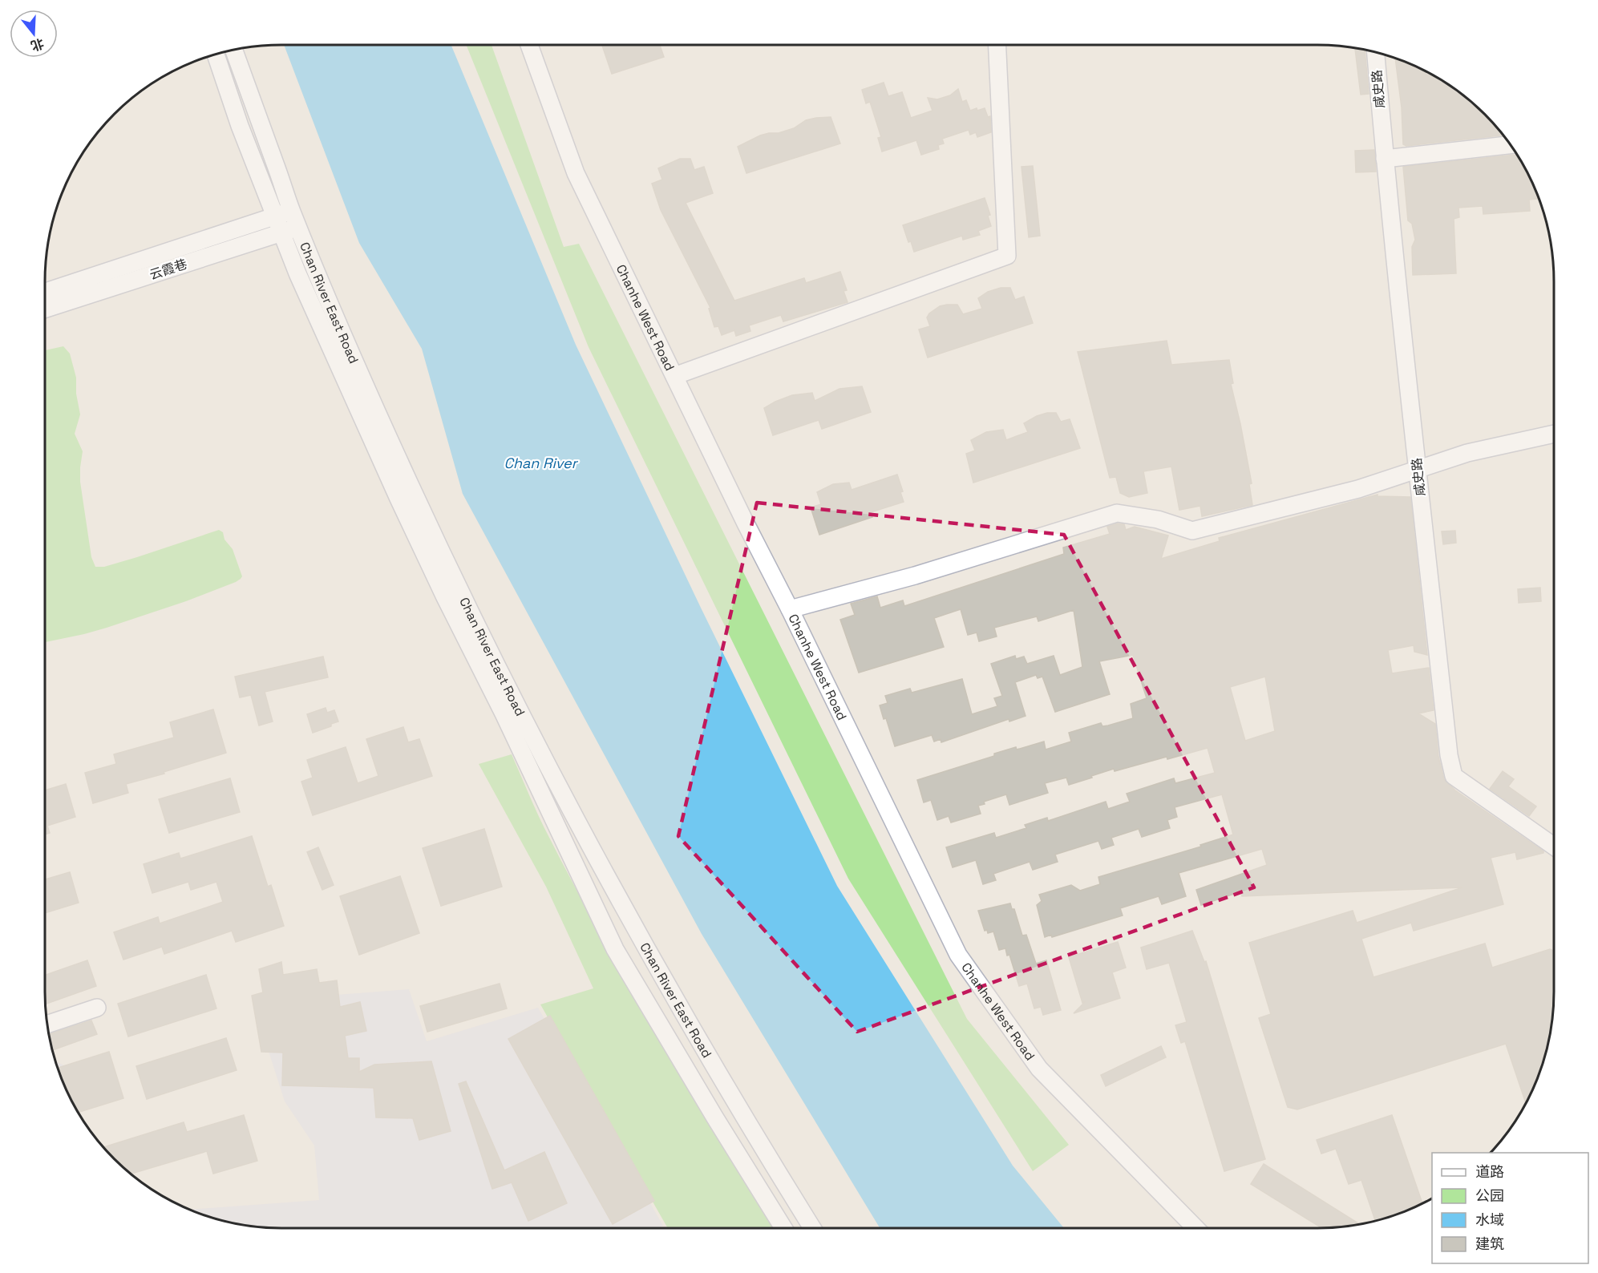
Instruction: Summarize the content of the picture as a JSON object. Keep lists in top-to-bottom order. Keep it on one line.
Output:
{"streets":{"street":["咸史路","云霞巷","Chan River East Road","Chanhe West Road"]},"crossings":[["云霞巷","Chan River East Road"]],"water":["Chan River"],"legend":["道路","公园","水域","建筑"],"north":"bottom"}
